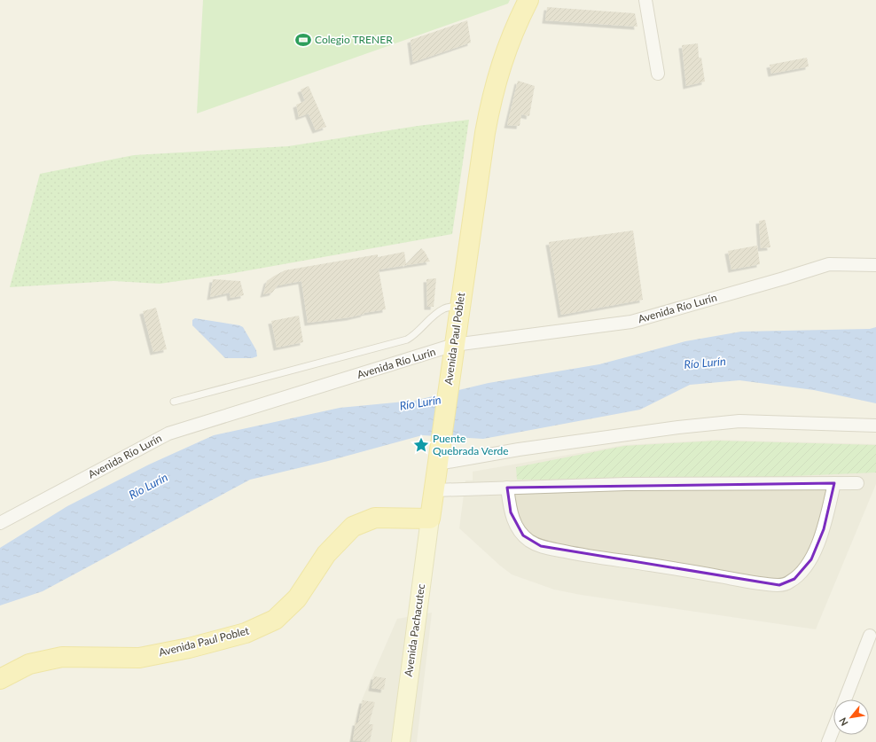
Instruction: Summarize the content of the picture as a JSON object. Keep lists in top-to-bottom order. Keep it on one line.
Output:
{"streets":{"main road":["Avenida Paul Poblet","Avenida Pachacutec"],"street":["Avenida Río Lurín"]},"crossings":[["Avenida Río Lurín","Avenida Paul Poblet"],["Avenida Paul Poblet","Avenida Pachacutec"]],"water":["Río Lurín"],"places":{"sports":["Colegio TRENER"],"place":["Puente Quebrada Verde"]},"north":"bottom left"}
